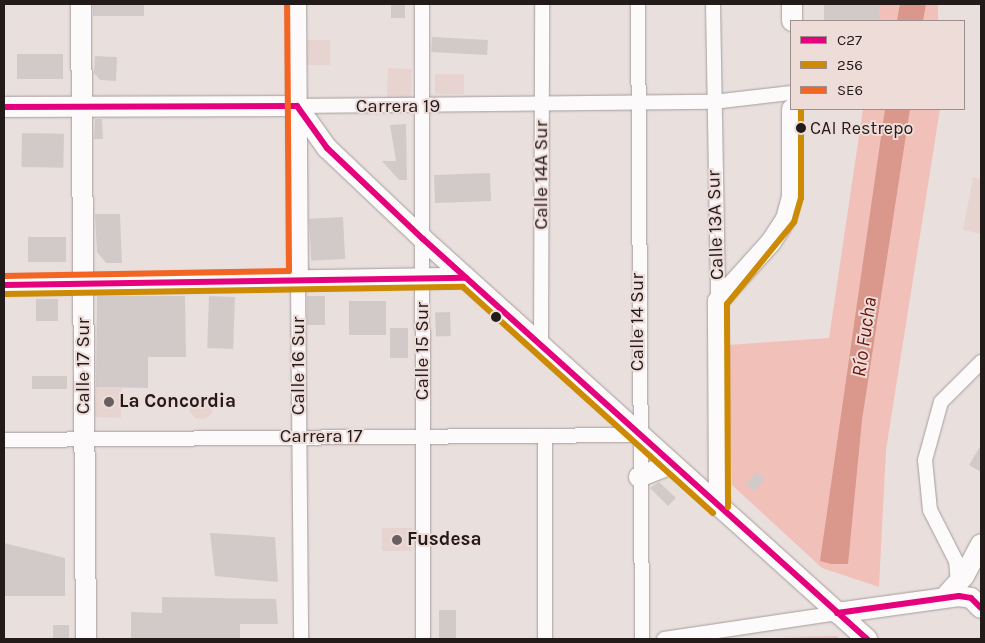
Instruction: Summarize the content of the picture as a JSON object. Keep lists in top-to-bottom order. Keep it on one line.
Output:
{"streets":{"main road":["Carrera 19","Calle 13A Sur","Calle 17 Sur","Calle 16 Sur"],"street":["Calle 14A Sur","Calle 14 Sur","Calle 15 Sur","Carrera 17"]},"crossings":[["Carrera 19","Calle 14A Sur"],["Carrera 19","Calle 13A Sur"],["Carrera 19","Calle 14 Sur"],["Carrera 19","Calle 15 Sur"],["Carrera 19","Calle 17 Sur"],["Carrera 19","Calle 16 Sur"],["Calle 14 Sur","Carrera 17"],["Calle 15 Sur","Carrera 17"],["Calle 17 Sur","Carrera 17"],["Calle 16 Sur","Carrera 17"]],"water":["Río Fucha"],"places":["CAI Restrepo","La Concordia","Fusdesa"],"lines":["transit line SE6","transit line C27","transit line 256"],"legend":["C27","256","SE6"]}
